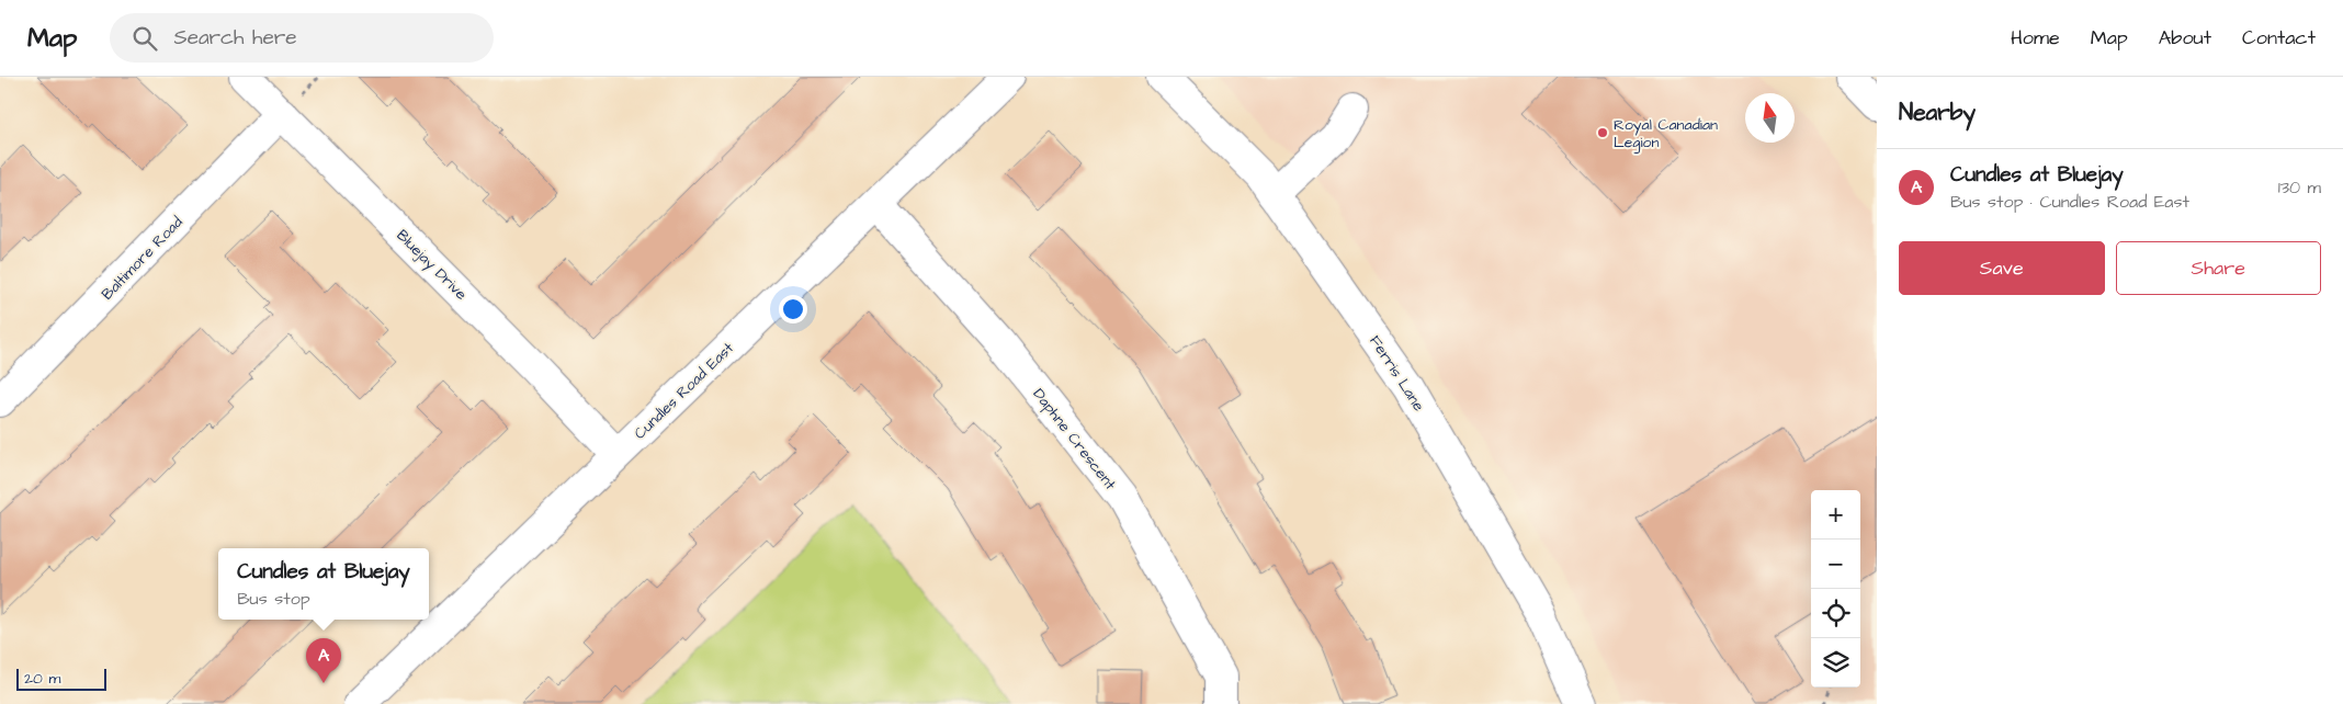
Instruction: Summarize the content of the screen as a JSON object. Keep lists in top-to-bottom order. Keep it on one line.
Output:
{"streets":{"street":["Baltimore Road","Bluejay Drive","Ferris Lane","Cundles Road East","Daphne Crescent"]},"crossings":[["Baltimore Road","Bluejay Drive"],["Bluejay Drive","Cundles Road East"],["Cundles Road East","Daphne Crescent"]],"places":["Royal Canadian Legion"],"scale_bar":"20 m","north":"top","page":{"header":"Map","search":"Search here","nav":["Home","Map","About","Contact"],"heading":"Nearby","list":[{"mark":"A","name":"Cundles at Bluejay","note":"Bus stop · Cundles Road East","value":"130 m"}],"buttons":["Save","Share"],"map_buttons":["+","−"],"popup":["Cundles at Bluejay","Bus stop"],"pins":"A","scale":"20 m"}}
